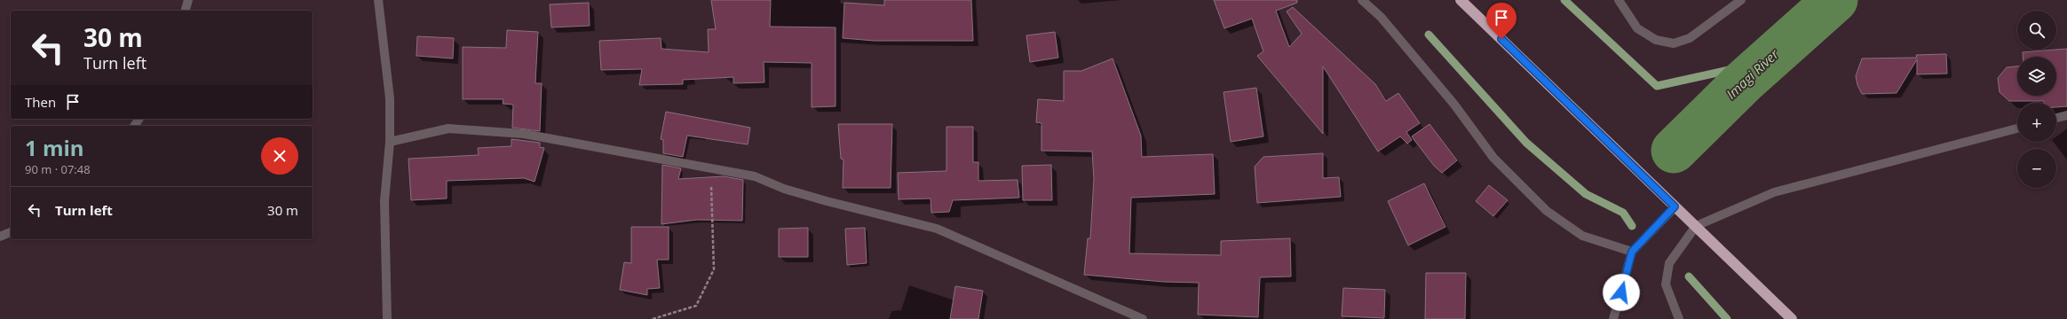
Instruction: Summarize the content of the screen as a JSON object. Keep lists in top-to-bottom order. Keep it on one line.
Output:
{"water":["Imagi River"],"page":{"map_buttons":["+","−"],"turn":["30 m","Turn left"],"then":"Then","heading":["1 min","90 m · 07:48"],"list":[{"name":"Turn left","value":"30 m"}]}}
